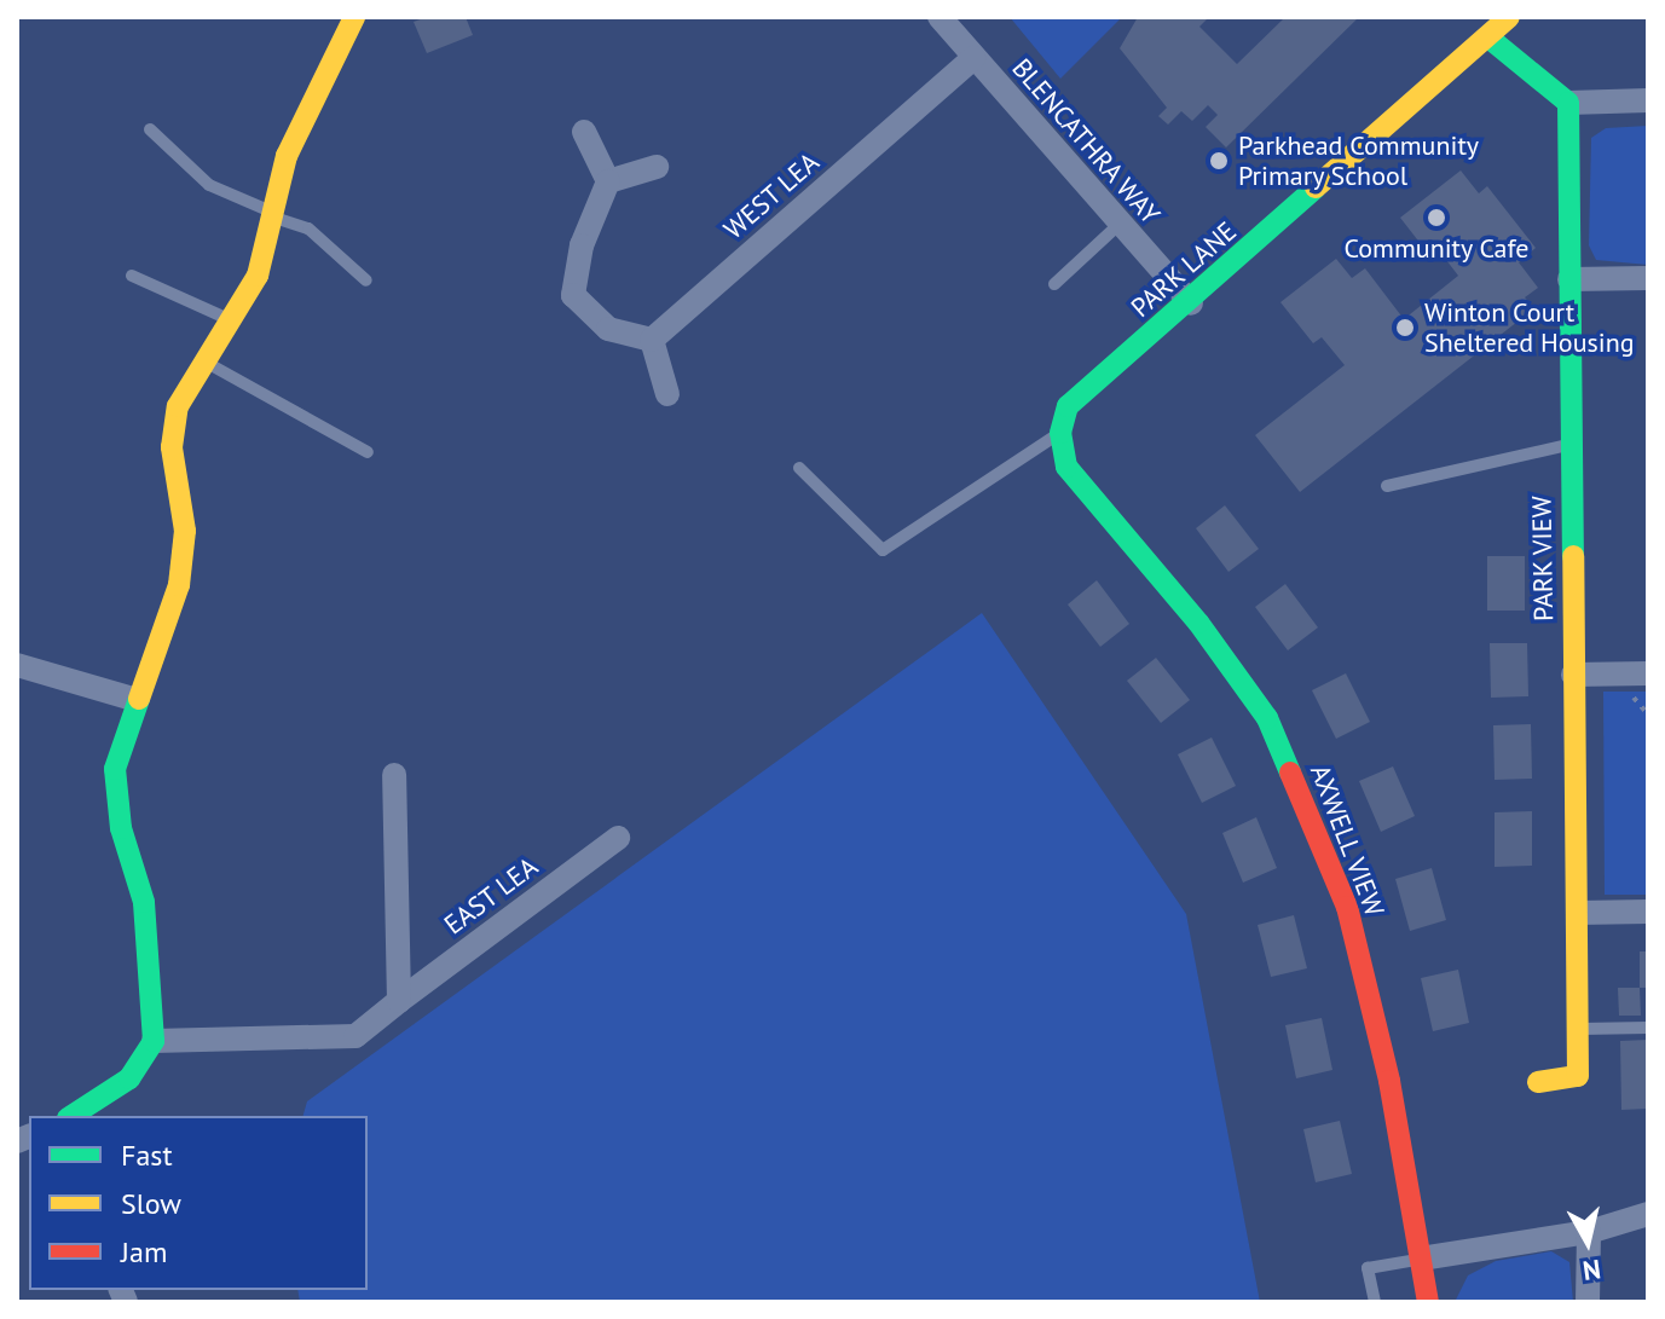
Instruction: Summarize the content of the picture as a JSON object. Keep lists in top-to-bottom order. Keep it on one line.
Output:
{"streets":{"street":["BLENCATHRA WAY","WEST LEA","PARK LANE","PARK VIEW","AXWELL VIEW","EAST LEA"]},"crossings":[["BLENCATHRA WAY","WEST LEA"],["BLENCATHRA WAY","PARK LANE"],["PARK LANE","AXWELL VIEW"]],"places":["Parkhead Community Primary School","Community Cafe","Winton Court Sheltered Housing"],"legend":["Fast","Slow","Jam"],"north":"bottom"}
